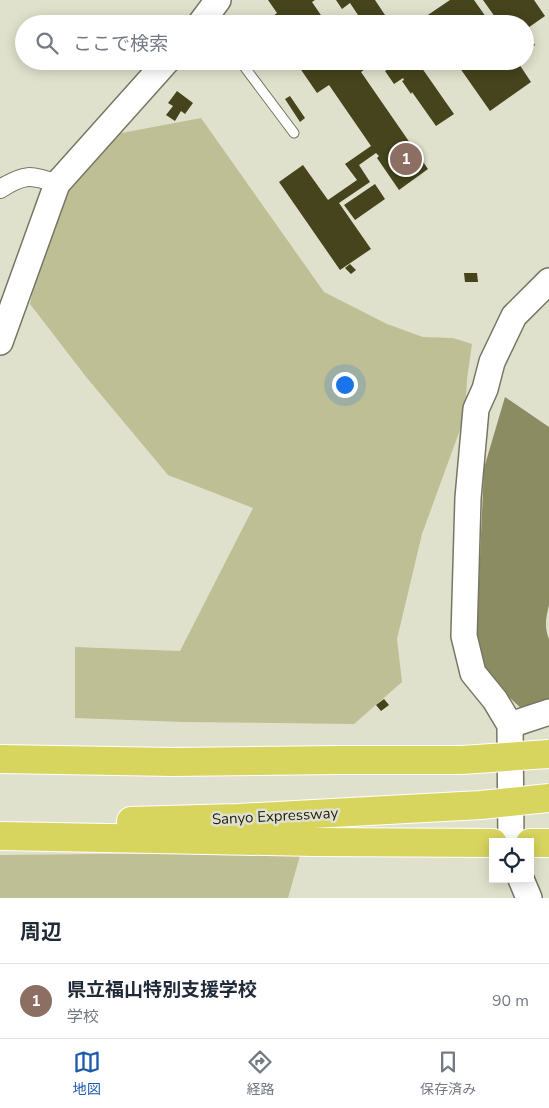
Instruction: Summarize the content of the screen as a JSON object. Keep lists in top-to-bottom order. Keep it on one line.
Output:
{"streets":{"highway":["Sanyo Expressway"]},"page":{"search":"ここで検索","pins":"1","heading":"周辺","list":[{"mark":"1","name":"県立福山特別支援学校","note":"学校","value":"90 m"}],"nav":["地図","経路","保存済み"]}}
